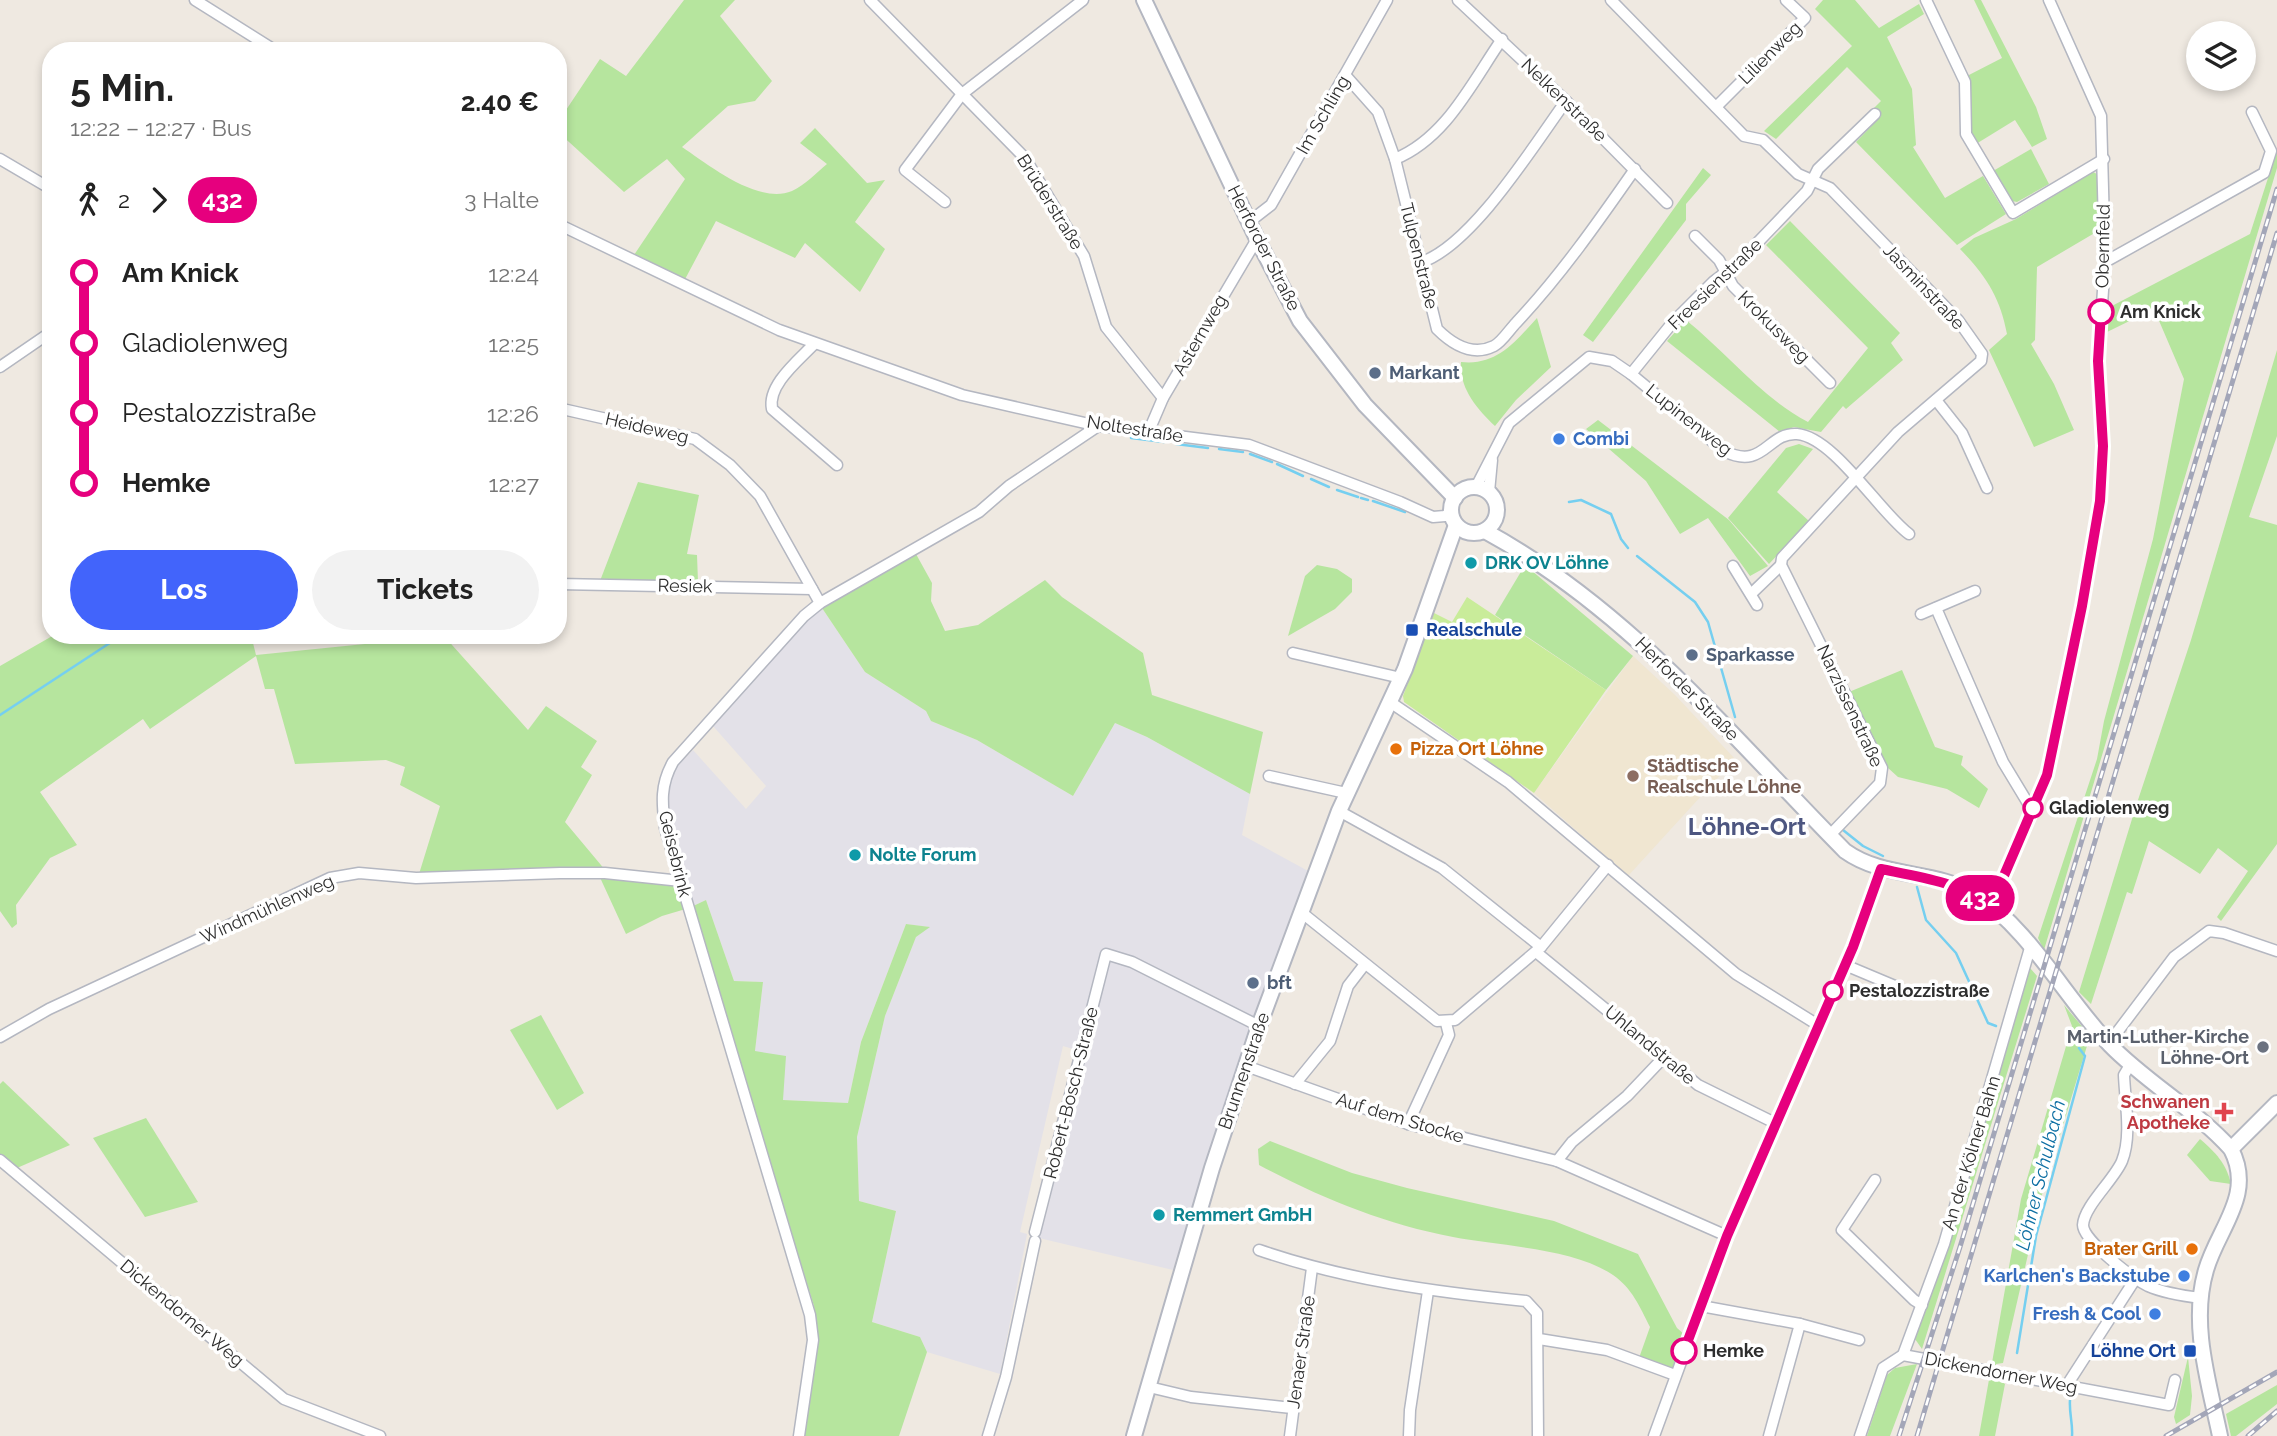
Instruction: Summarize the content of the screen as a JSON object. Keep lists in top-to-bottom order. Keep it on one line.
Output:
{"streets":{"main road":["Herforder Straße","Brunnenstraße"],"street":["Lilienweg","Nelkenstraße","Im Schling","Brüderstraße","Obernfeld","Tulpenstraße","Freesienstraße","Jasminstraße","Krokusweg","Asternweg","Lupinenweg","Heideweg","Noltestraße","Resiek","Narzissenstraße","Geisebrink","Windmühlenweg","Uhlandstraße","Robert-Bosch-Straße","Auf dem Stocke","An der Kölner Bahn","Dickendorner Weg","Jenaer Straße"]},"crossings":[["Lilienweg","Jasminstraße"],["Nelkenstraße","Tulpenstraße"],["Im Schling","Herforder Straße"],["Im Schling","Tulpenstraße"],["Brüderstraße","Asternweg"],["Obernfeld","Herforder Straße"],["Herforder Straße","Asternweg"],["Herforder Straße","Noltestraße"],["Herforder Straße","Narzissenstraße"],["Herforder Straße","Brunnenstraße"],["Herforder Straße","An der Kölner Bahn"],["Freesienstraße","Jasminstraße"],["Freesienstraße","Krokusweg"],["Freesienstraße","Lupinenweg"],["Jasminstraße","Lupinenweg"],["Jasminstraße","Narzissenstraße"],["Asternweg","Noltestraße"],["Heideweg","Resiek"],["Heideweg","Geisebrink"],["Noltestraße","Geisebrink"],["Noltestraße","Brunnenstraße"],["Geisebrink","Windmühlenweg"],["Uhlandstraße","Brunnenstraße"],["Brunnenstraße","Robert-Bosch-Straße"],["Brunnenstraße","Auf dem Stocke"],["An der Kölner Bahn","Dickendorner Weg"]],"districts":["Löhne-Ort"],"water":["Löhner Schulbach"],"places":{"other":["Am Knick","Markant","Combi","DRK OV Löhne","Sparkasse","Pizza Ort Löhne","Städtische Realschule Löhne","Gladiolenweg","Nolte Forum","bft","Pestalozzistraße","Martin-Luther-Kirche Löhne-Ort","Remmert GmbH","Brater Grill","Karlchen's Backstube","Fresh & Cool","Hemke"],"transit":["Realschule","Löhne Ort"],"health":["Schwanen Apotheke"]},"lines":["bus line 432"],"page":{"on_map":"432","heading":["5 Min.","12:22 – 12:27 · Bus","2.40 €"],"legs":["2","432","3 Halte"],"list":[{"name":"Am Knick","value":"12:24"},{"name":"Gladiolenweg","value":"12:25"},{"name":"Pestalozzistraße","value":"12:26"},{"name":"Hemke","value":"12:27"}],"buttons":["Los","Tickets"]}}
